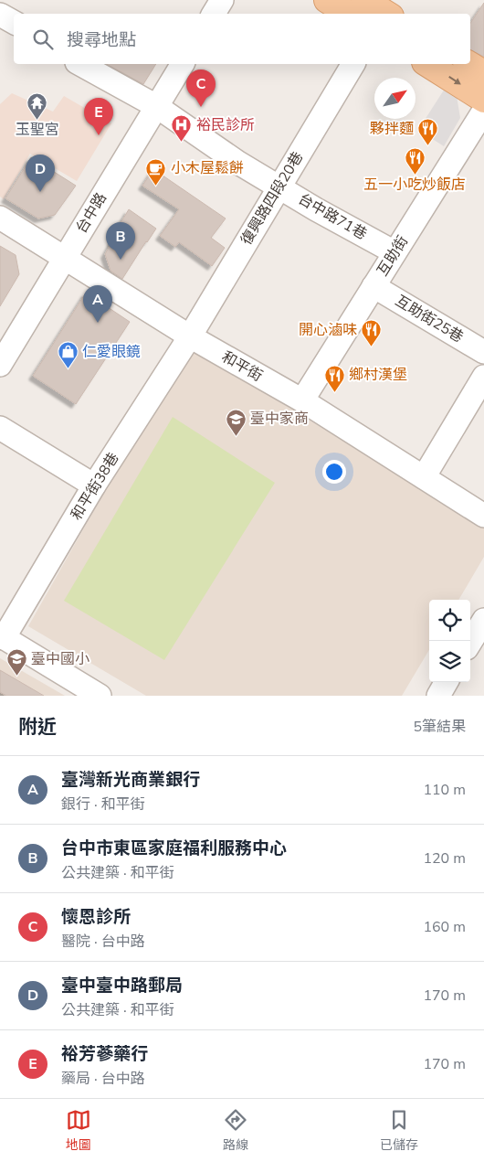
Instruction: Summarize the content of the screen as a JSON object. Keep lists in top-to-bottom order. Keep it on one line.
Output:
{"streets":{"street":["復興路四段20巷","台中路","台中路71巷","互助街","互助街25巷","和平街","和平街38巷"]},"crossings":[["復興路四段20巷","台中路71巷"],["復興路四段20巷","和平街"],["復興路四段20巷","和平街38巷"],["台中路","台中路71巷"],["台中路","和平街"],["台中路71巷","互助街"],["互助街","互助街25巷"],["互助街","和平街"],["和平街","和平街38巷"]],"places":{"temple":["玉聖宮"],"hospital":["裕民診所"],"restaurant":["夥拌麵","五一小吃炒飯店","開心滷味","鄉村漢堡"],"cafe":["小木屋鬆餅"],"shop":["仁愛眼鏡"],"school or university":["臺中家商","臺中國小"]},"north":"top right","page":{"search":"搜尋地點","pins":["C","E","D","B","A"],"heading":["附近","5筆結果"],"list":[{"mark":"A","name":"臺灣新光商業銀行","note":"銀行 · 和平街","value":"110 m"},{"mark":"B","name":"台中市東區家庭福利服務中心","note":"公共建築 · 和平街","value":"120 m"},{"mark":"C","name":"懷恩診所","note":"醫院 · 台中路","value":"160 m"},{"mark":"D","name":"臺中臺中路郵局","note":"公共建築 · 和平街","value":"170 m"},{"mark":"E","name":"裕芳蔘藥行","note":"藥局 · 台中路","value":"170 m"}],"nav":["地圖","路線","已儲存"]}}
